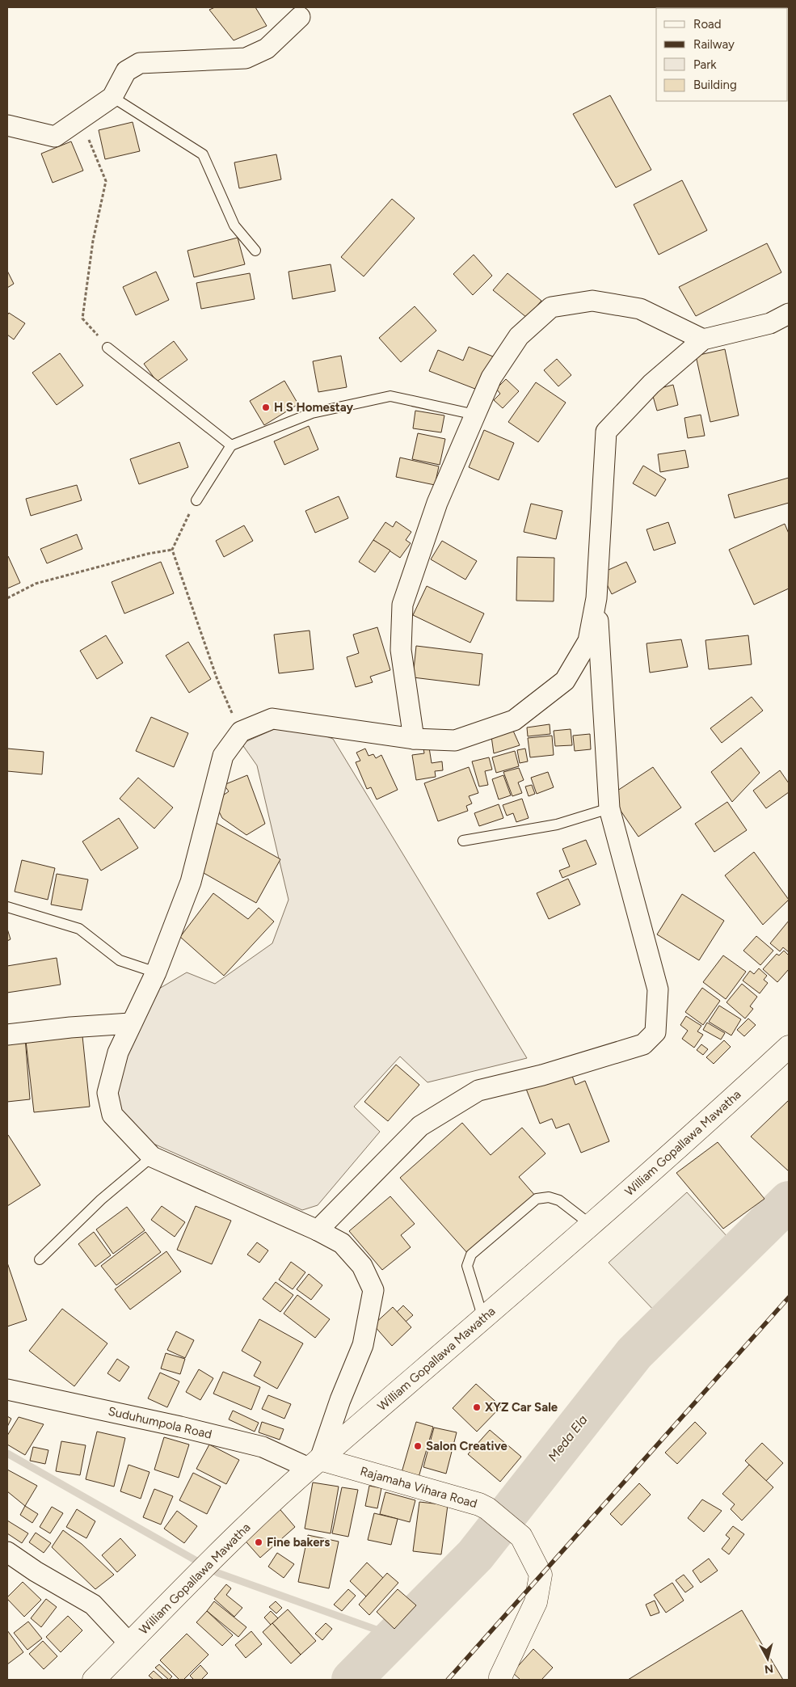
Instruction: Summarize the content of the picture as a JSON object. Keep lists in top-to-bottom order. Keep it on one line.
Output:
{"streets":{"main road":["William Gopallawa Mawatha","Rajamaha Vihara Road"],"street":["Suduhumpola Road"]},"crossings":[["William Gopallawa Mawatha","Suduhumpola Road"],["William Gopallawa Mawatha","Rajamaha Vihara Road"],["Suduhumpola Road","Rajamaha Vihara Road"]],"water":["Meda Ela"],"places":["H S Homestay","XYZ Car Sale","Salon Creative","Fine bakers"],"legend":["Road","Railway","Park","Building"],"north":"bottom"}
